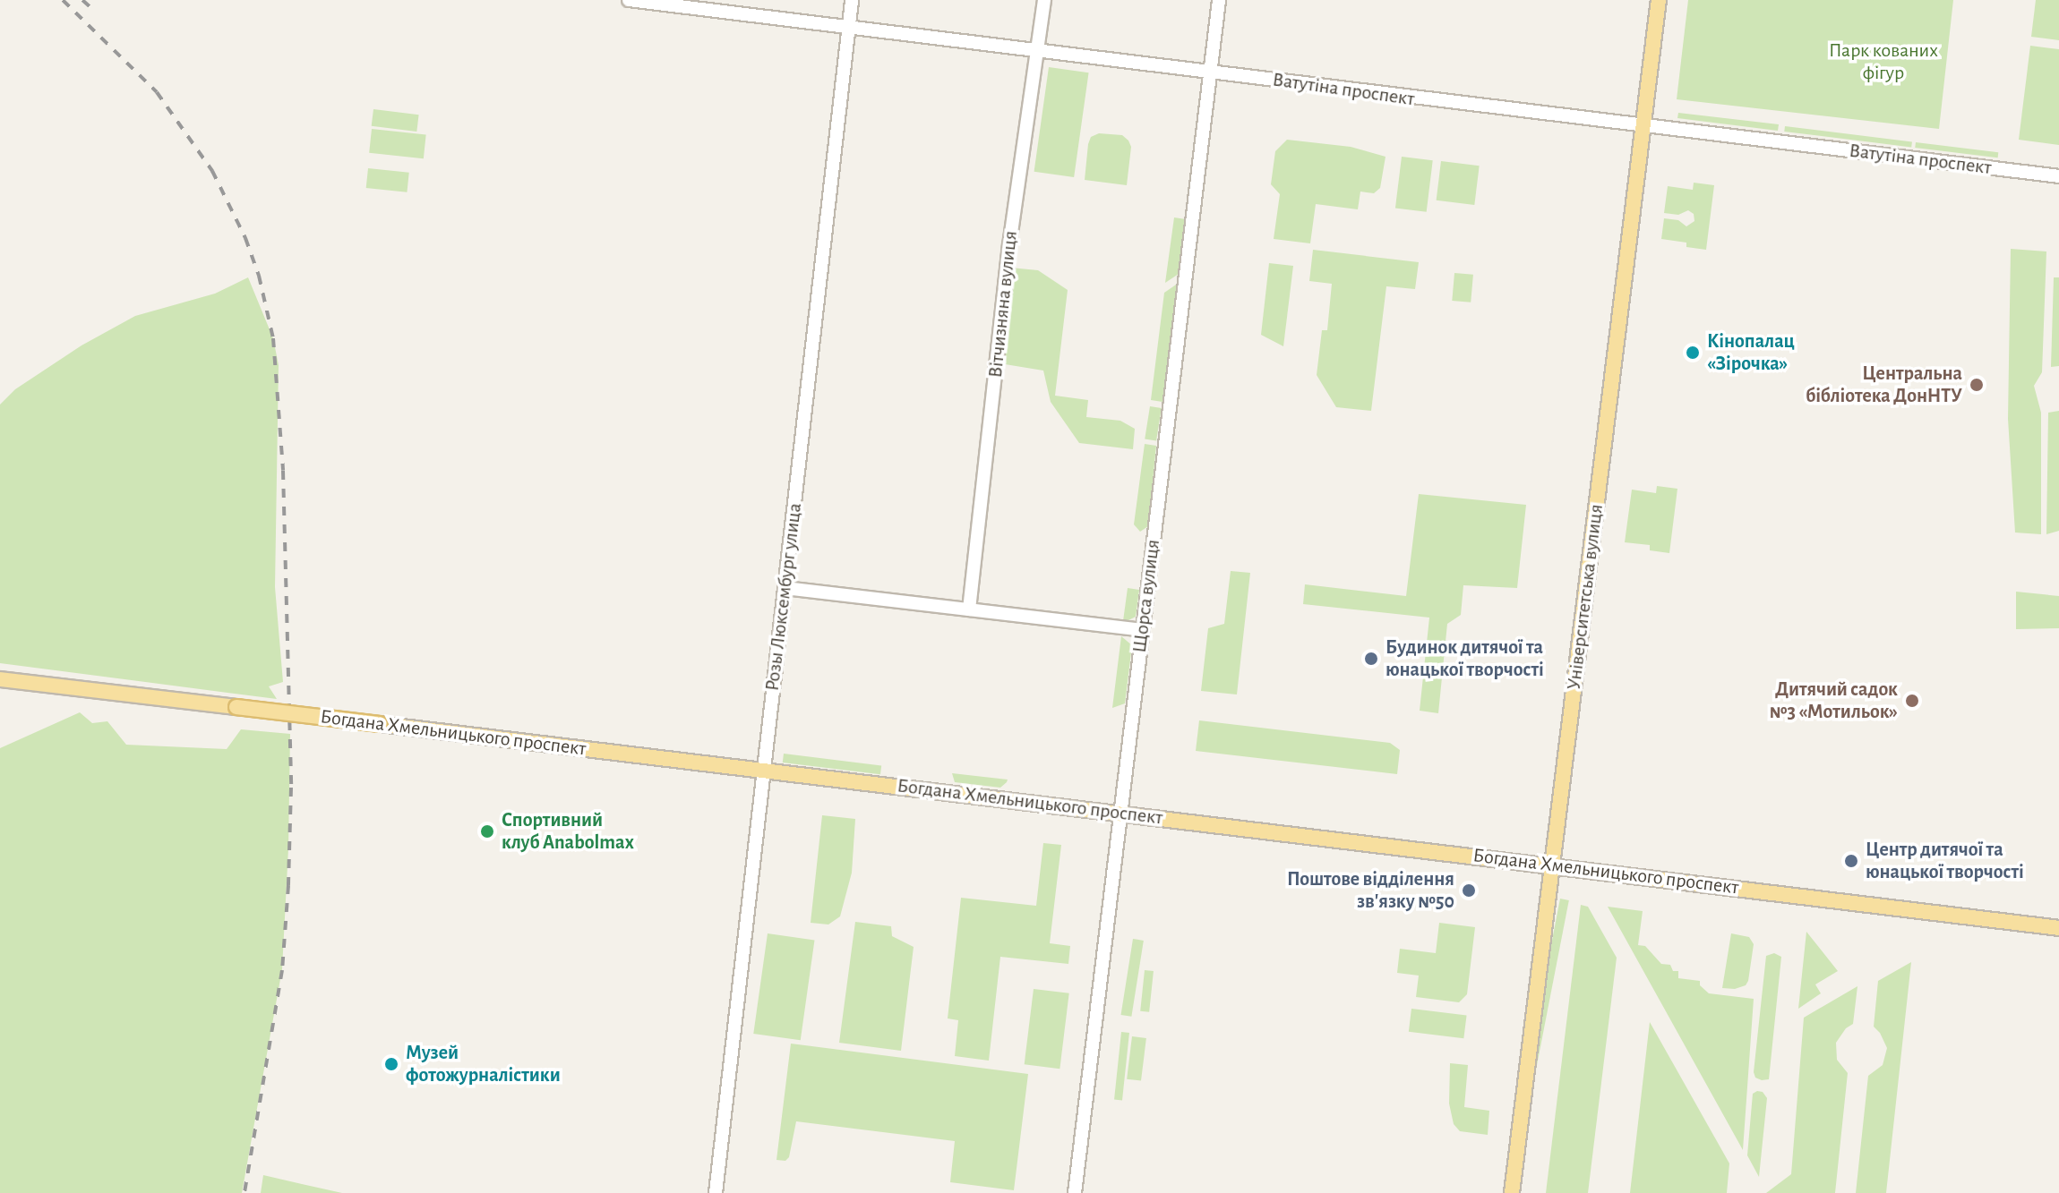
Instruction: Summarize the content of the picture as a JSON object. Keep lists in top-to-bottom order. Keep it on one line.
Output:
{"streets":{"main road":["Університетська вулиця","Богдана Хмельницького проспект"],"street":["Ватутіна проспект","Вітчизняна вулиця","Щорса вулиця","Розы Люксембург улица"]},"crossings":[["Ватутіна проспект","Вітчизняна вулиця"],["Ватутіна проспект","Щорса вулиця"],["Ватутіна проспект","Розы Люксембург улица"],["Ватутіна проспект","Університетська вулиця"],["Щорса вулиця","Богдана Хмельницького проспект"],["Розы Люксембург улица","Богдана Хмельницького проспект"],["Університетська вулиця","Богдана Хмельницького проспект"]],"parks":["Парк кованих фігур"],"places":["Кінопалац «Зірочка»","Центральна бібліотека ДонНТУ","Будинок дитячої та юнацької творчості","Дитячий садок №3 «Мотильок»","Спортивний клуб Anabolmax","Центр дитячої та юнацької творчості","Поштове відділення зв'язку №50","Музей фотожурналістики"]}
